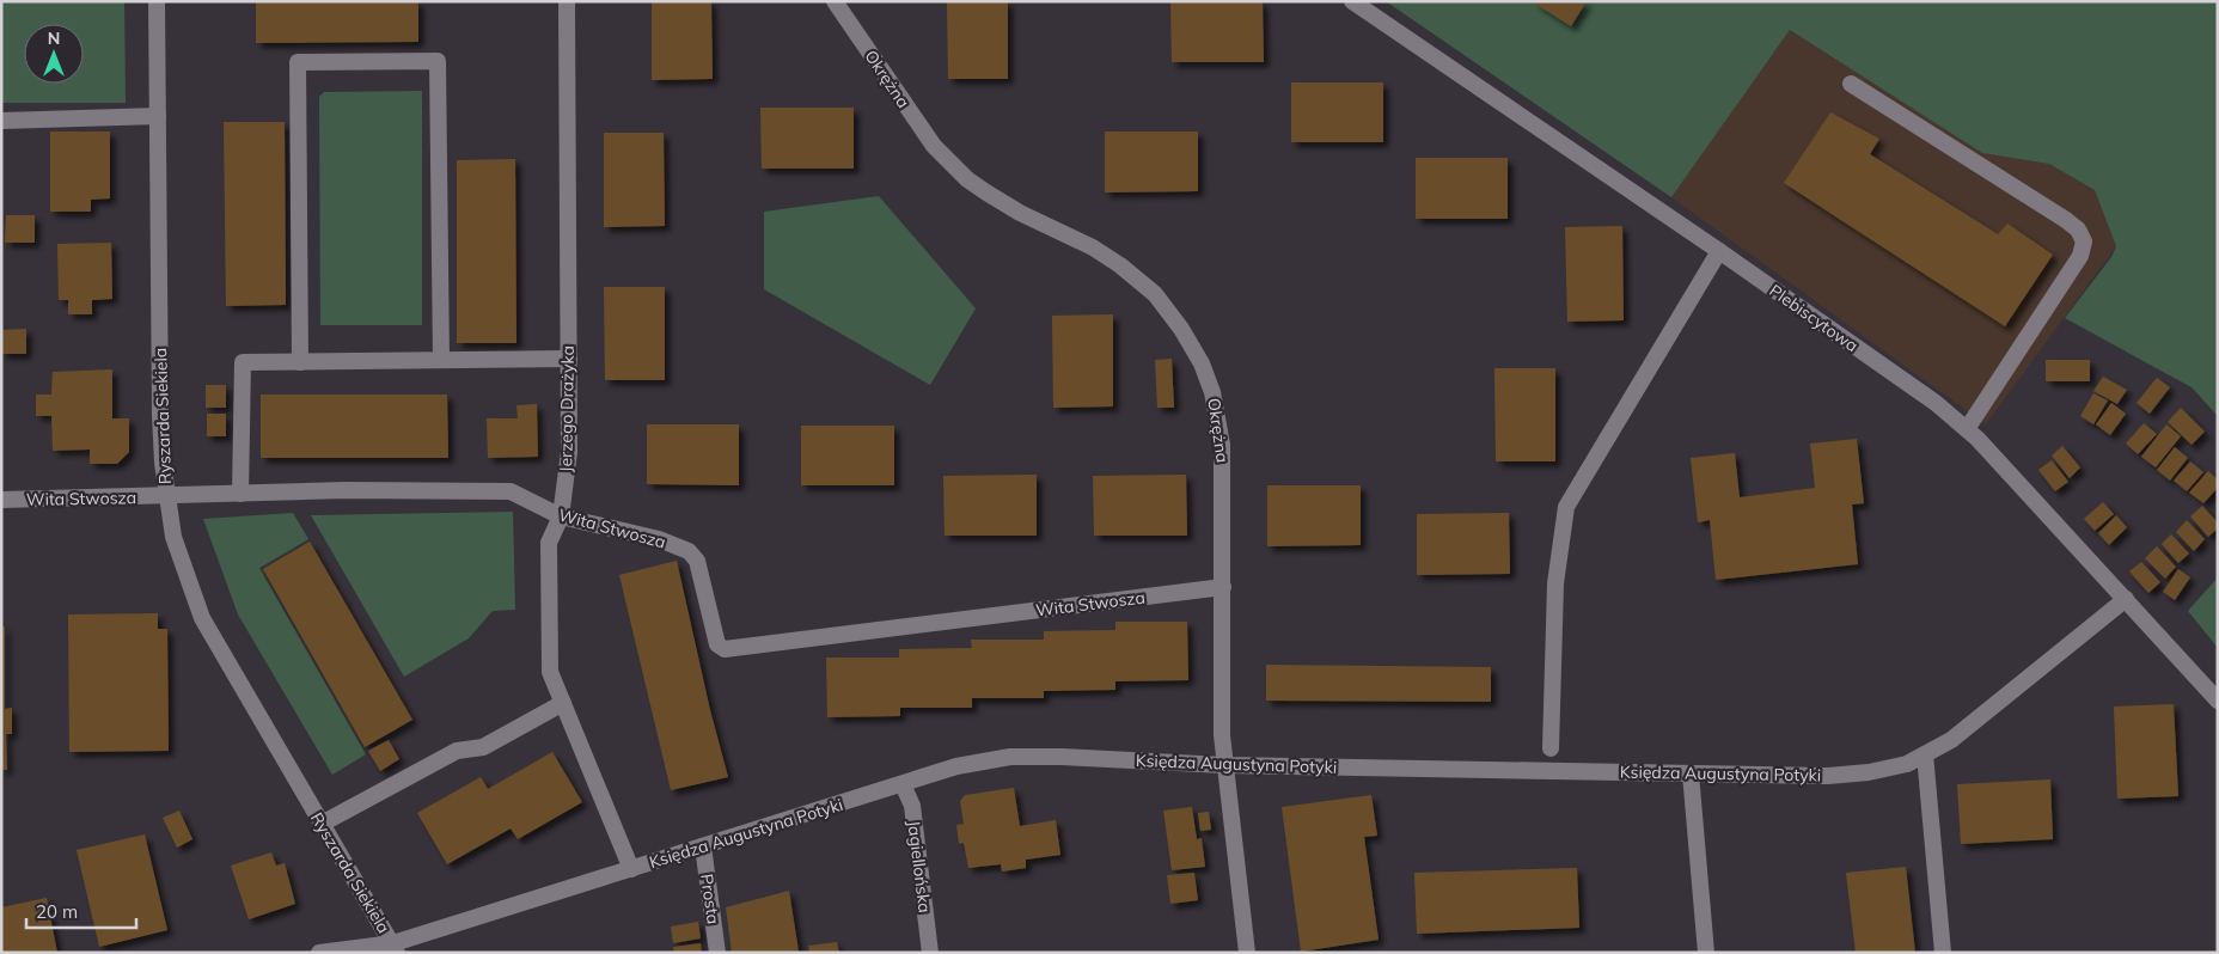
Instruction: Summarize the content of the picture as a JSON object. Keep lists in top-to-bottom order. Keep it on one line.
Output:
{"streets":{"street":["Okrężna","Plebiscytowa","Jerzego Drażyka","Ryszarda Siekiela","Wita Stwosza","Księdza Augustyna Potyki","Jagiellońska","Prosta"]},"crossings":[["Okrężna","Wita Stwosza"],["Okrężna","Księdza Augustyna Potyki"],["Plebiscytowa","Księdza Augustyna Potyki"],["Jerzego Drażyka","Wita Stwosza"],["Jerzego Drażyka","Księdza Augustyna Potyki"],["Ryszarda Siekiela","Wita Stwosza"],["Ryszarda Siekiela","Księdza Augustyna Potyki"],["Księdza Augustyna Potyki","Jagiellońska"],["Księdza Augustyna Potyki","Prosta"]],"scale_bar":"20 m","north":"top"}
